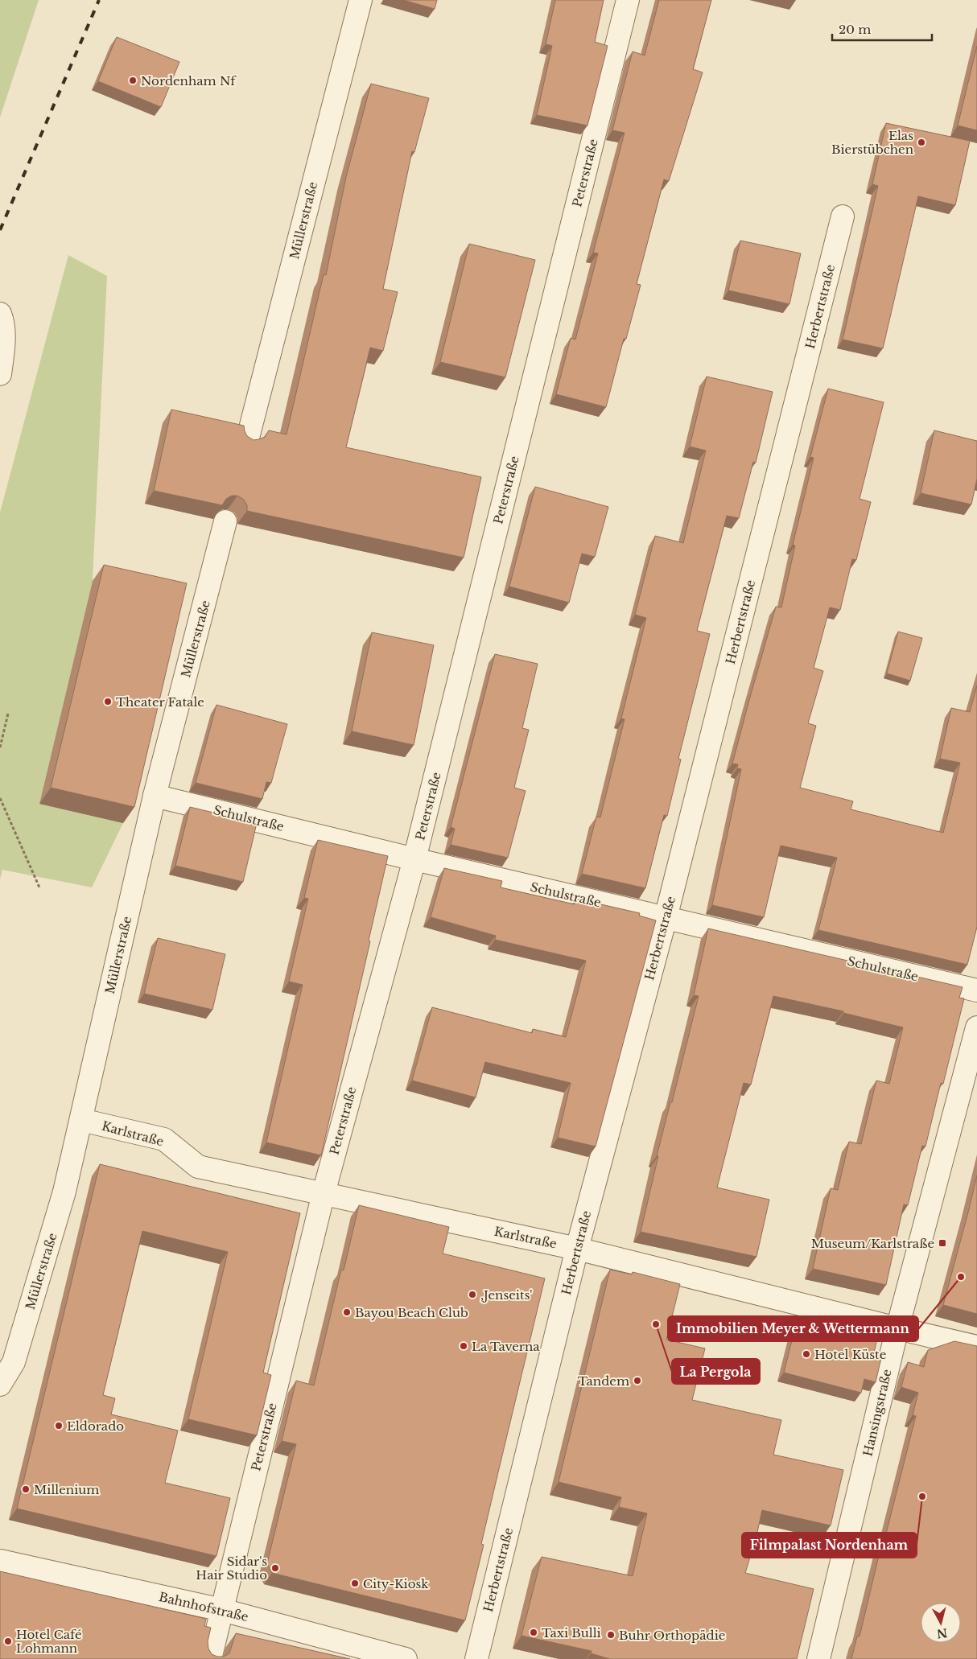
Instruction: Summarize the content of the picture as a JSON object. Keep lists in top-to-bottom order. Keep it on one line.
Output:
{"streets":{"street":["Peterstraße","Müllerstraße","Herbertstraße","Schulstraße","Karlstraße","Hansingstraße","Bahnhofstraße"]},"crossings":[["Peterstraße","Schulstraße"],["Peterstraße","Karlstraße"],["Peterstraße","Bahnhofstraße"],["Müllerstraße","Schulstraße"],["Müllerstraße","Karlstraße"],["Herbertstraße","Schulstraße"],["Herbertstraße","Karlstraße"],["Karlstraße","Hansingstraße"]],"places":{"other":["Nordenham Nf","Elas Bierstübchen","Theater Fatale","Immobilien Meyer & Wettermann",",Jenseits'","Bayou Beach Club","La Pergola","La Taverna","Hotel Küste","Tandem","Eldorado","Millenium","Filmpalast Nordenham","Sidar's Hair Studio","City-Kiosk","Taxi Bulli","Buhr Orthopädie","Hotel Café Lohmann"],"transit":["Museum/Karlstraße"]},"scale_bar":"20 m","north":"bottom"}
